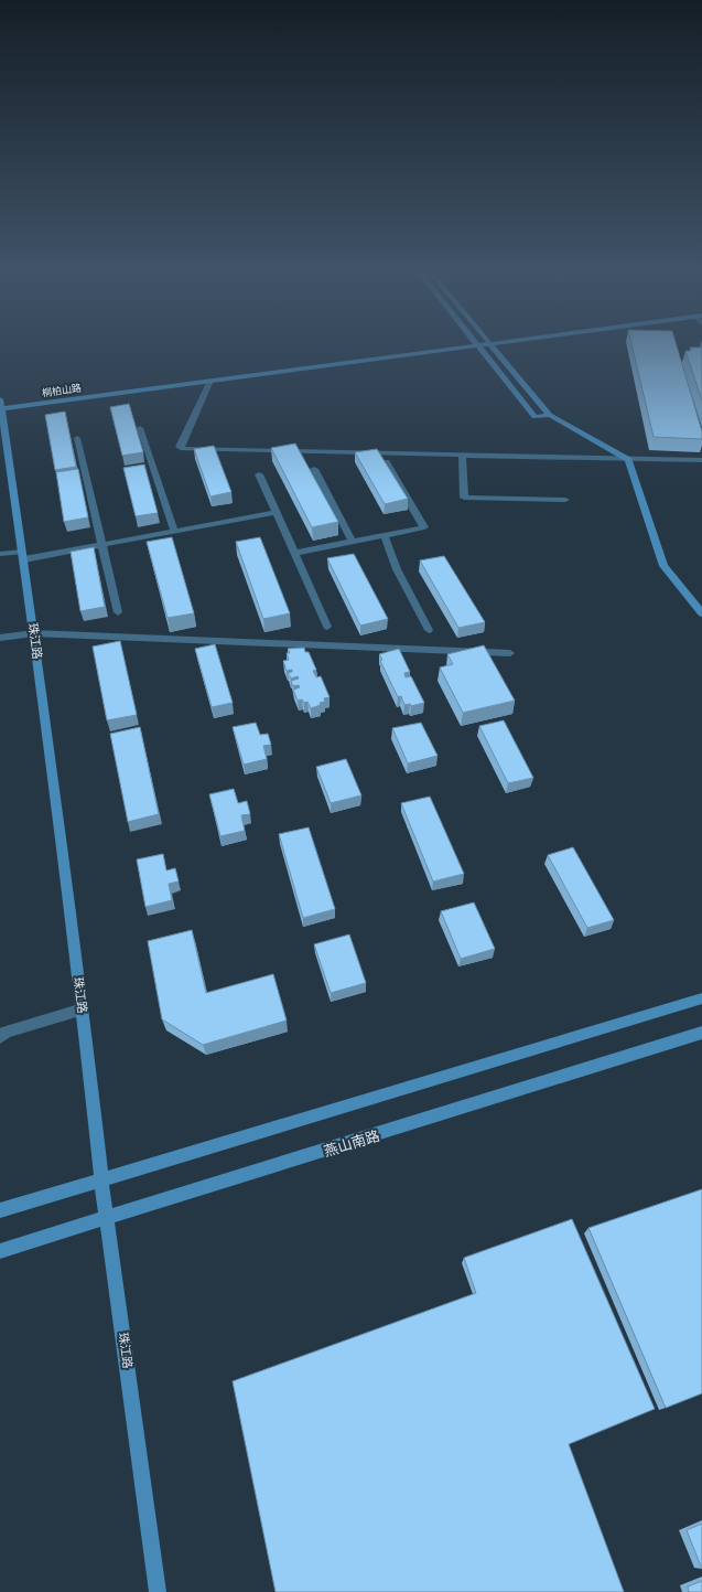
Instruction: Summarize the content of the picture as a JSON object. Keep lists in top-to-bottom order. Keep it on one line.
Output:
{"streets":{"street":["桐柏山路","珠江路","燕山南路"]},"crossings":[["桐柏山路","珠江路"],["珠江路","燕山南路"]]}
